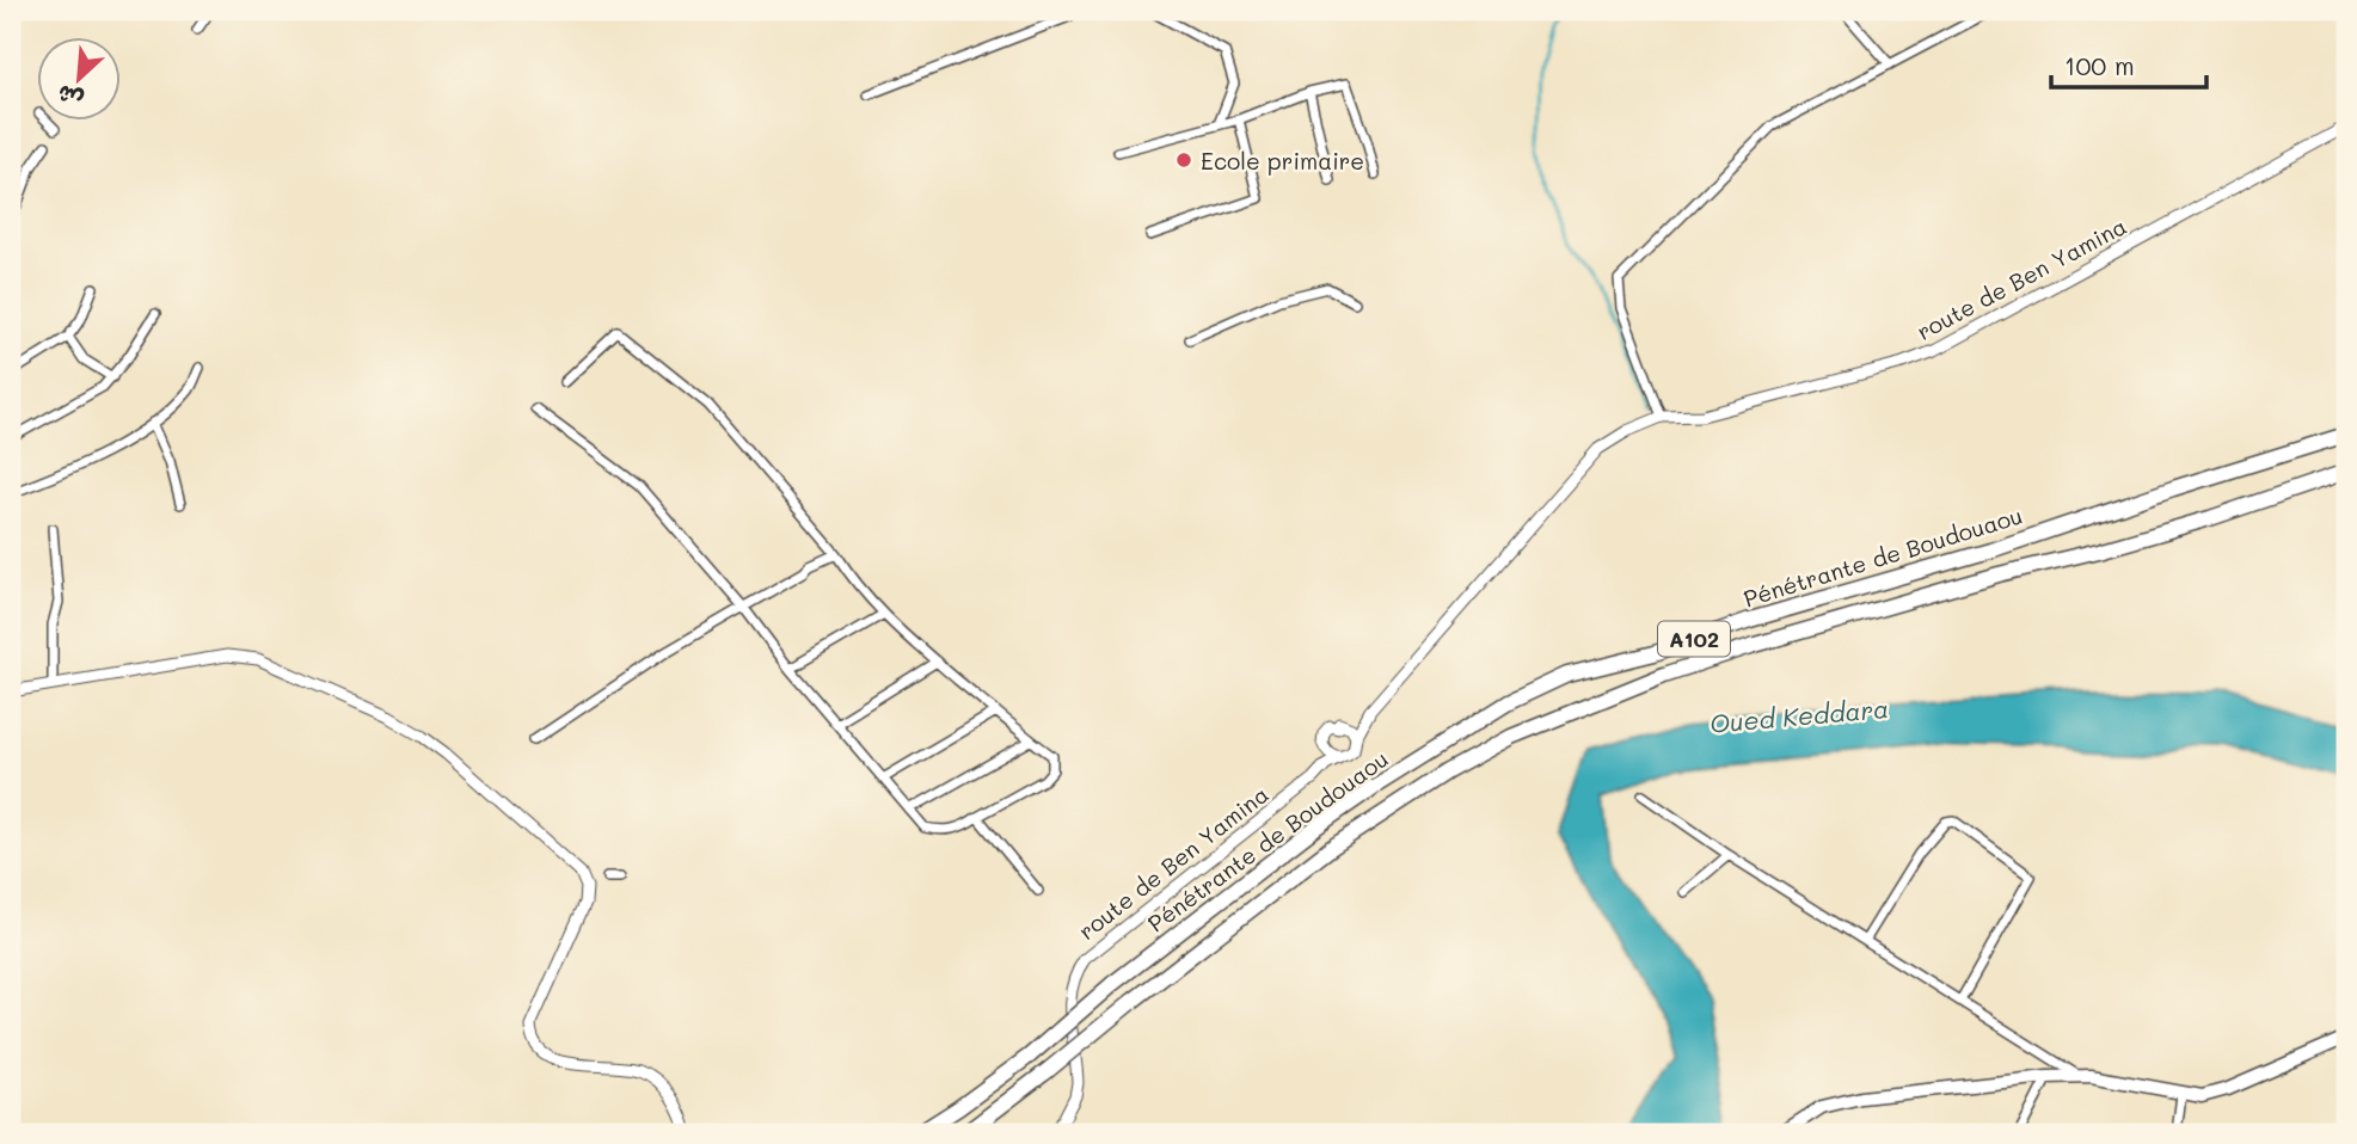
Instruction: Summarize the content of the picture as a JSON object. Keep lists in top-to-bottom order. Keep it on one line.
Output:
{"streets":{"highway":["Pénétrante de Boudouaou","A102"],"street":["route de Ben Yamina"]},"water":["Oued Keddara"],"places":["Ecole primaire"],"scale_bar":"100 m","north":"bottom left"}
